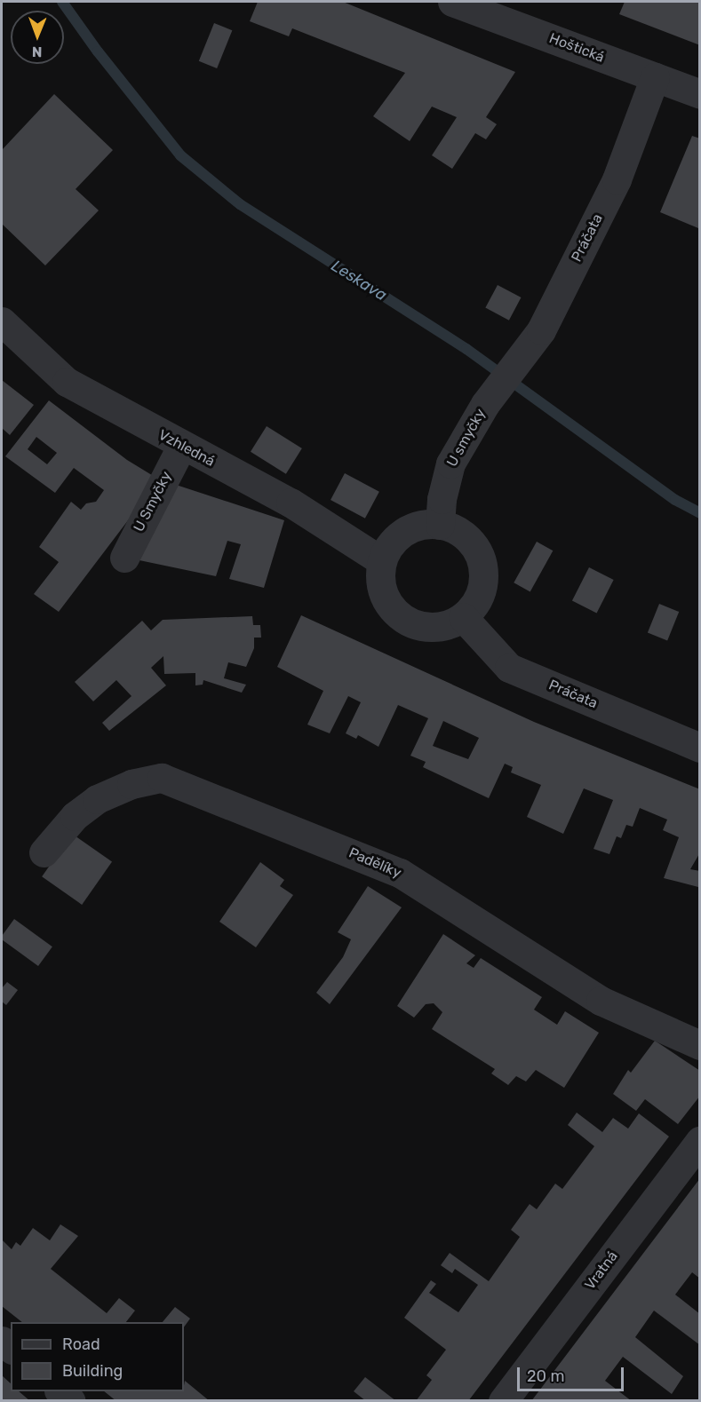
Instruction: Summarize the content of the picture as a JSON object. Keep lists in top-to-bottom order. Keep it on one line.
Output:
{"streets":{"street":["Hoštická","Práčata","U smyčky","Vzhledná","U Smyčky","Padělíky","Vratná"]},"crossings":[["Hoštická","Práčata"],["Práčata","U smyčky"],["Práčata","Vzhledná"],["U smyčky","Vzhledná"],["Vzhledná","U Smyčky"]],"water":["Leskava"],"legend":["Road","Building"],"scale_bar":"20 m","north":"bottom"}
